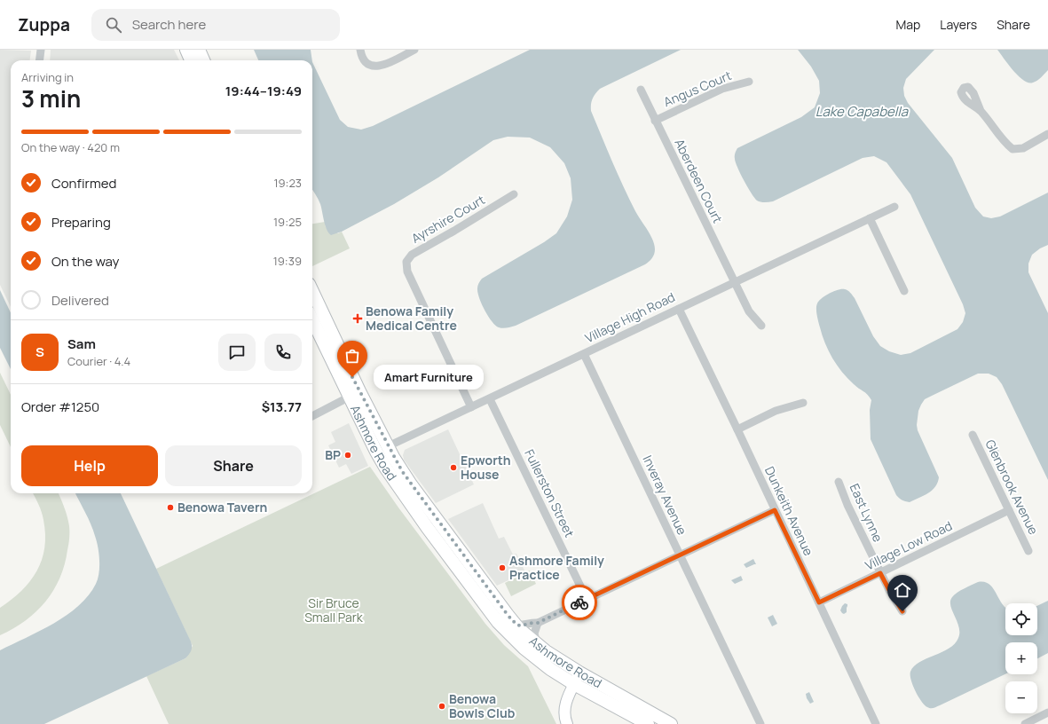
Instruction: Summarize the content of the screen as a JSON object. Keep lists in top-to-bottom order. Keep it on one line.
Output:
{"streets":{"main road":["Ashmore Road"],"street":["Angus Court","Aberdeen Court","Ayrshire Court","Village High Road","Glenbrook Avenue","Fullerston Street","Inveray Avenue","Dunkeith Avenue","East Lynne","Village Low Road"]},"crossings":[["Angus Court","Aberdeen Court"],["Aberdeen Court","Village High Road"],["Ayrshire Court","Village High Road"],["Village High Road","Ashmore Road"],["Village High Road","Fullerston Street"],["Village High Road","Inveray Avenue"],["Village High Road","Dunkeith Avenue"],["Glenbrook Avenue","Village Low Road"],["Dunkeith Avenue","Village Low Road"],["East Lynne","Village Low Road"]],"water":["Lake Capabella"],"parks":["Sir Bruce Small Park"],"places":{"health":["Benowa Family Medical Centre"],"other":["Amart Furniture","BP","Epworth House","Benowa Tavern","Ashmore Family Practice","Benowa Bowls Club"]},"page":{"header":"Zuppa","search":"Search here","nav":["Map","Layers","Share"],"heading":["3 min","Arriving in","19:44–19:49"],"panel":["Sam","Courier · 4.4","Order #1250","$13.77"],"bar":"On the way · 420 m","list":[["Confirmed","19:23"],["Preparing","19:25"],["On the way","19:39"],"Delivered"],"round":"S","bubble":"Amart Furniture","buttons":["Help","Share"],"map_buttons":["+","−"]}}
